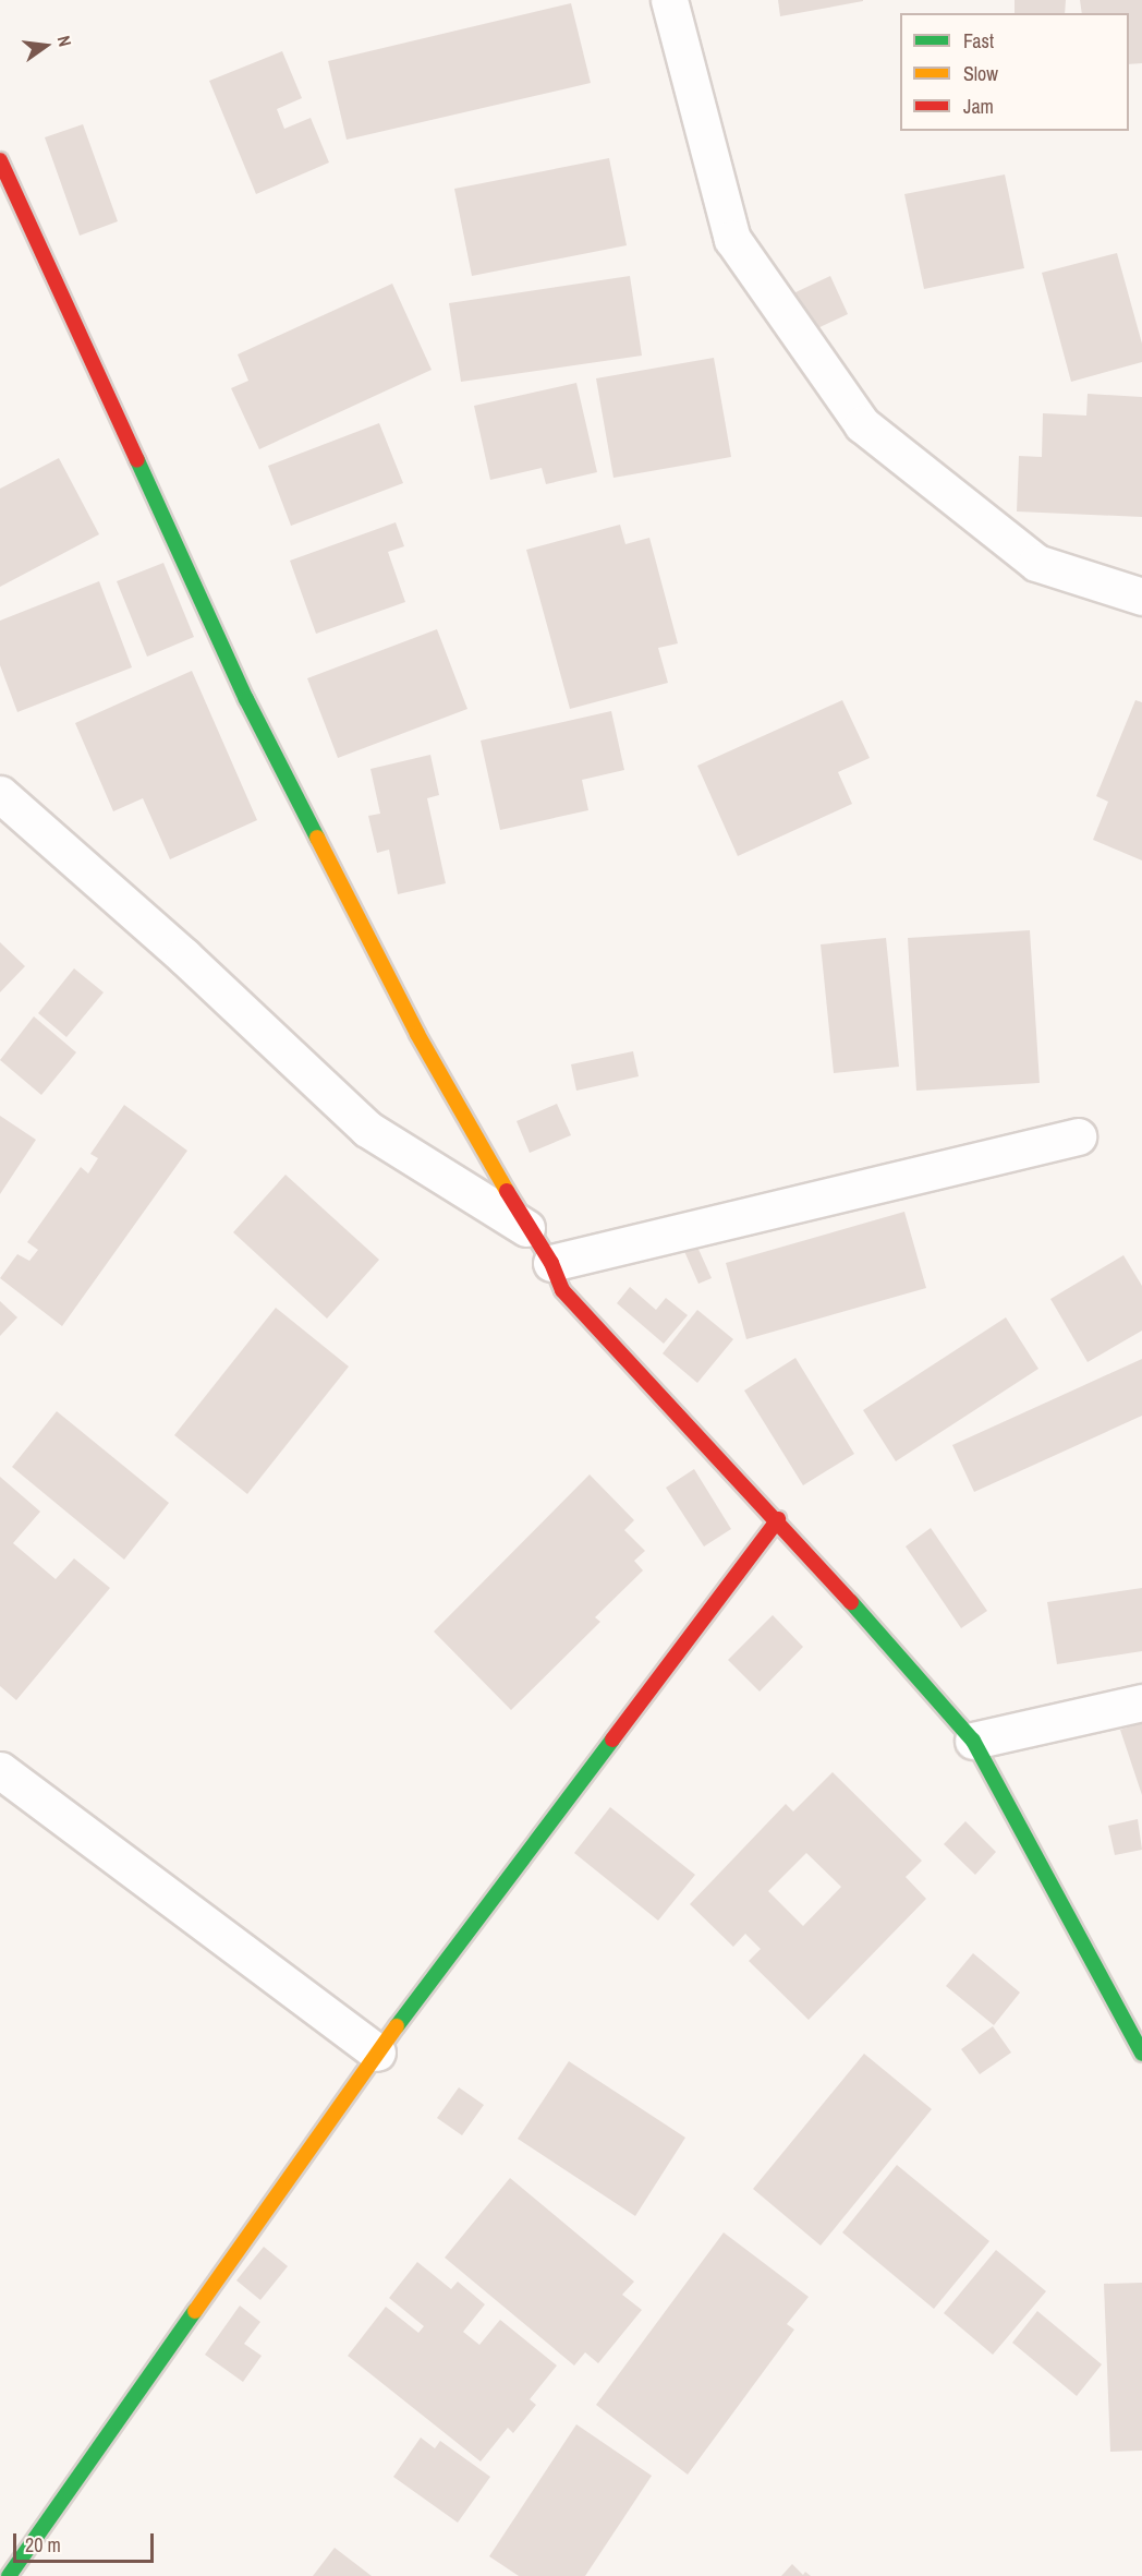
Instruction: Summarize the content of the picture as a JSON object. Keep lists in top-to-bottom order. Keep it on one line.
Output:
{"legend":["Fast","Slow","Jam"],"scale_bar":"20 m","north":"right"}
